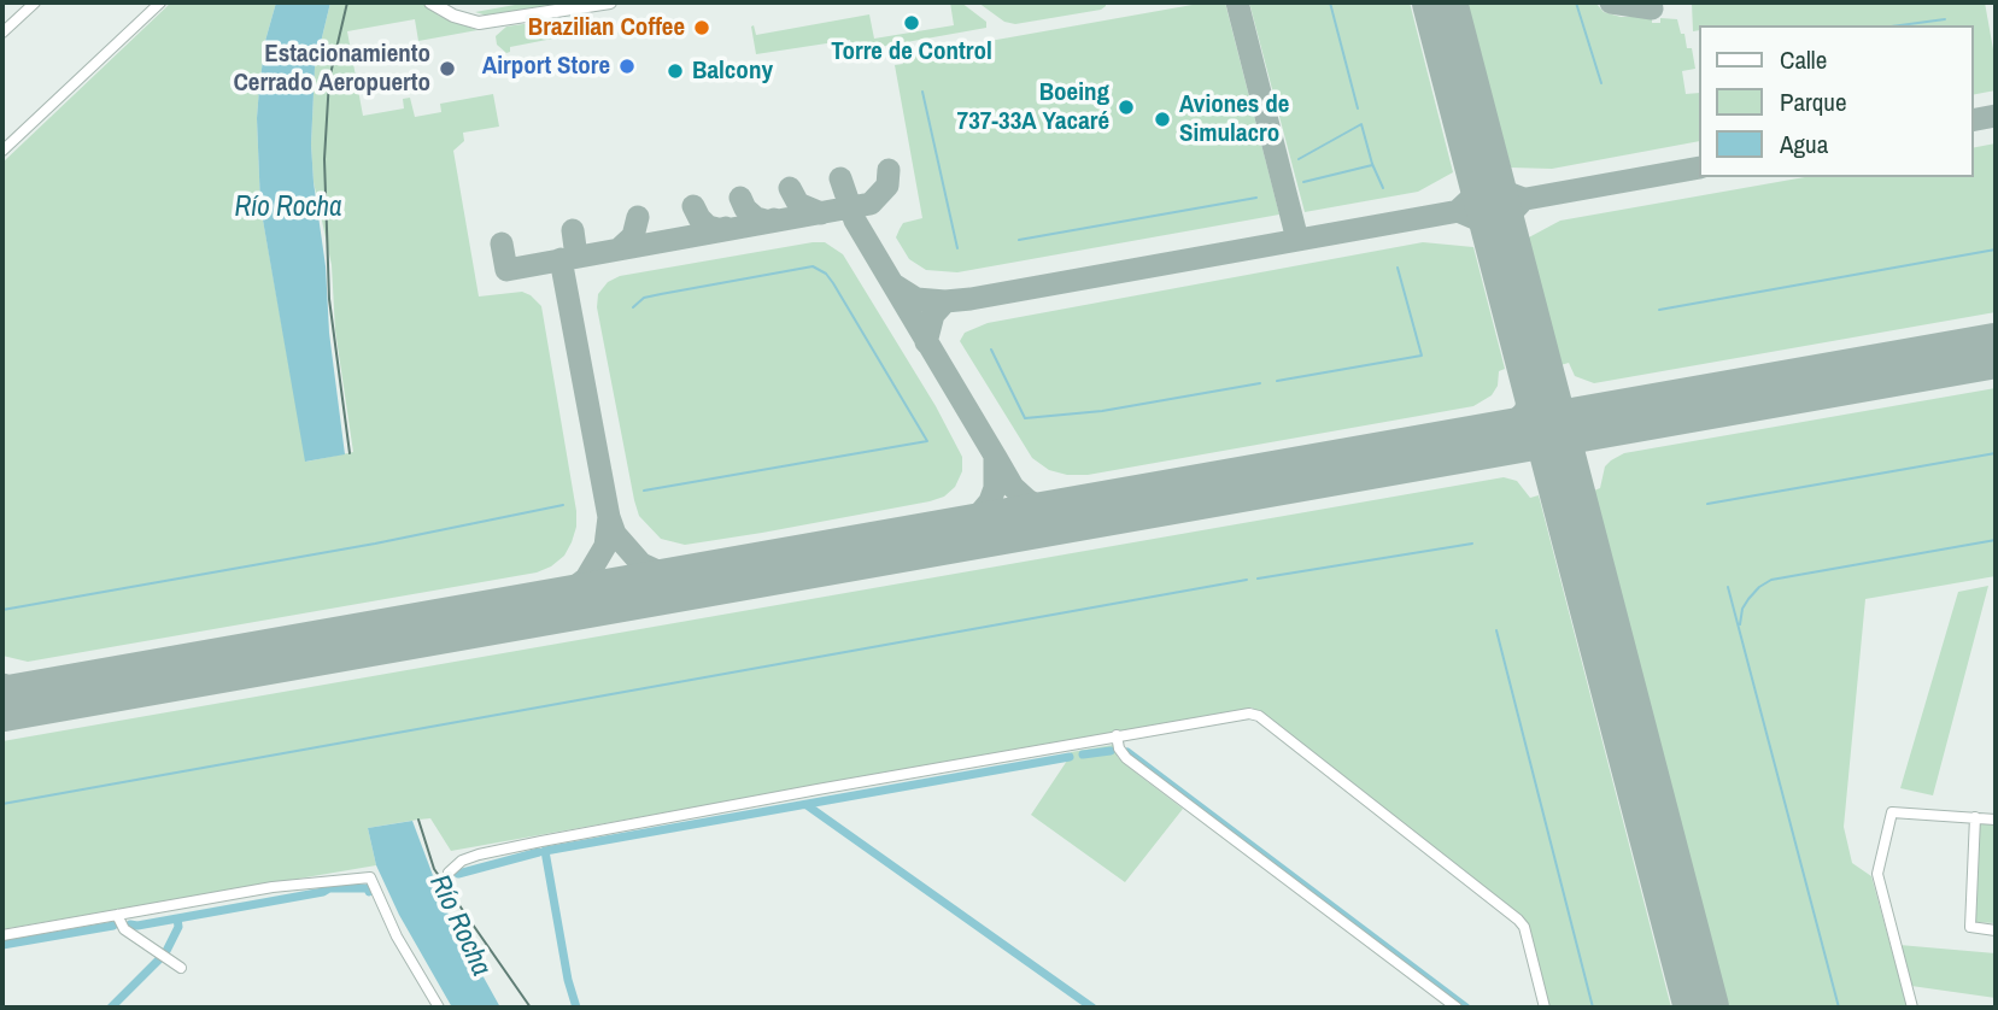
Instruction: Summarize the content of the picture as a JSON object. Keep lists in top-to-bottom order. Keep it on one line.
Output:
{"water":["Río Rocha"],"places":["Torre de Control","Brazilian Coffee","Airport Store","Estacionamiento Cerrado Aeropuerto","Balcony","Boeing 737-33A Yacaré","Aviones de Simulacro"],"legend":["Calle","Parque","Agua"]}
